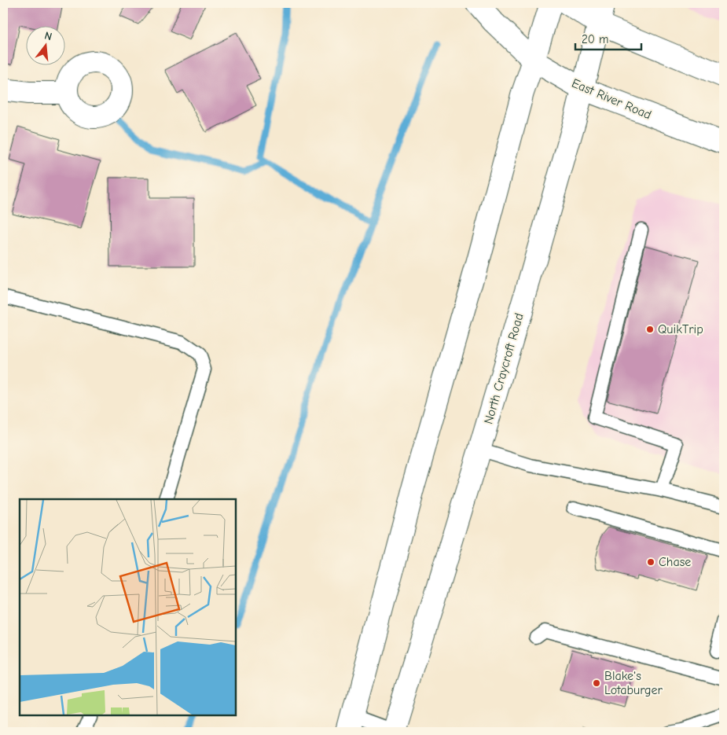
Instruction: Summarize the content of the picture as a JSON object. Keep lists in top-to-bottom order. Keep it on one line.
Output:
{"streets":{"main road":["East River Road","North Craycroft Road"]},"crossings":[["East River Road","North Craycroft Road"]],"places":["QuikTrip","Chase","Blake's Lotaburger"],"scale_bar":"20 m","north":"top"}
